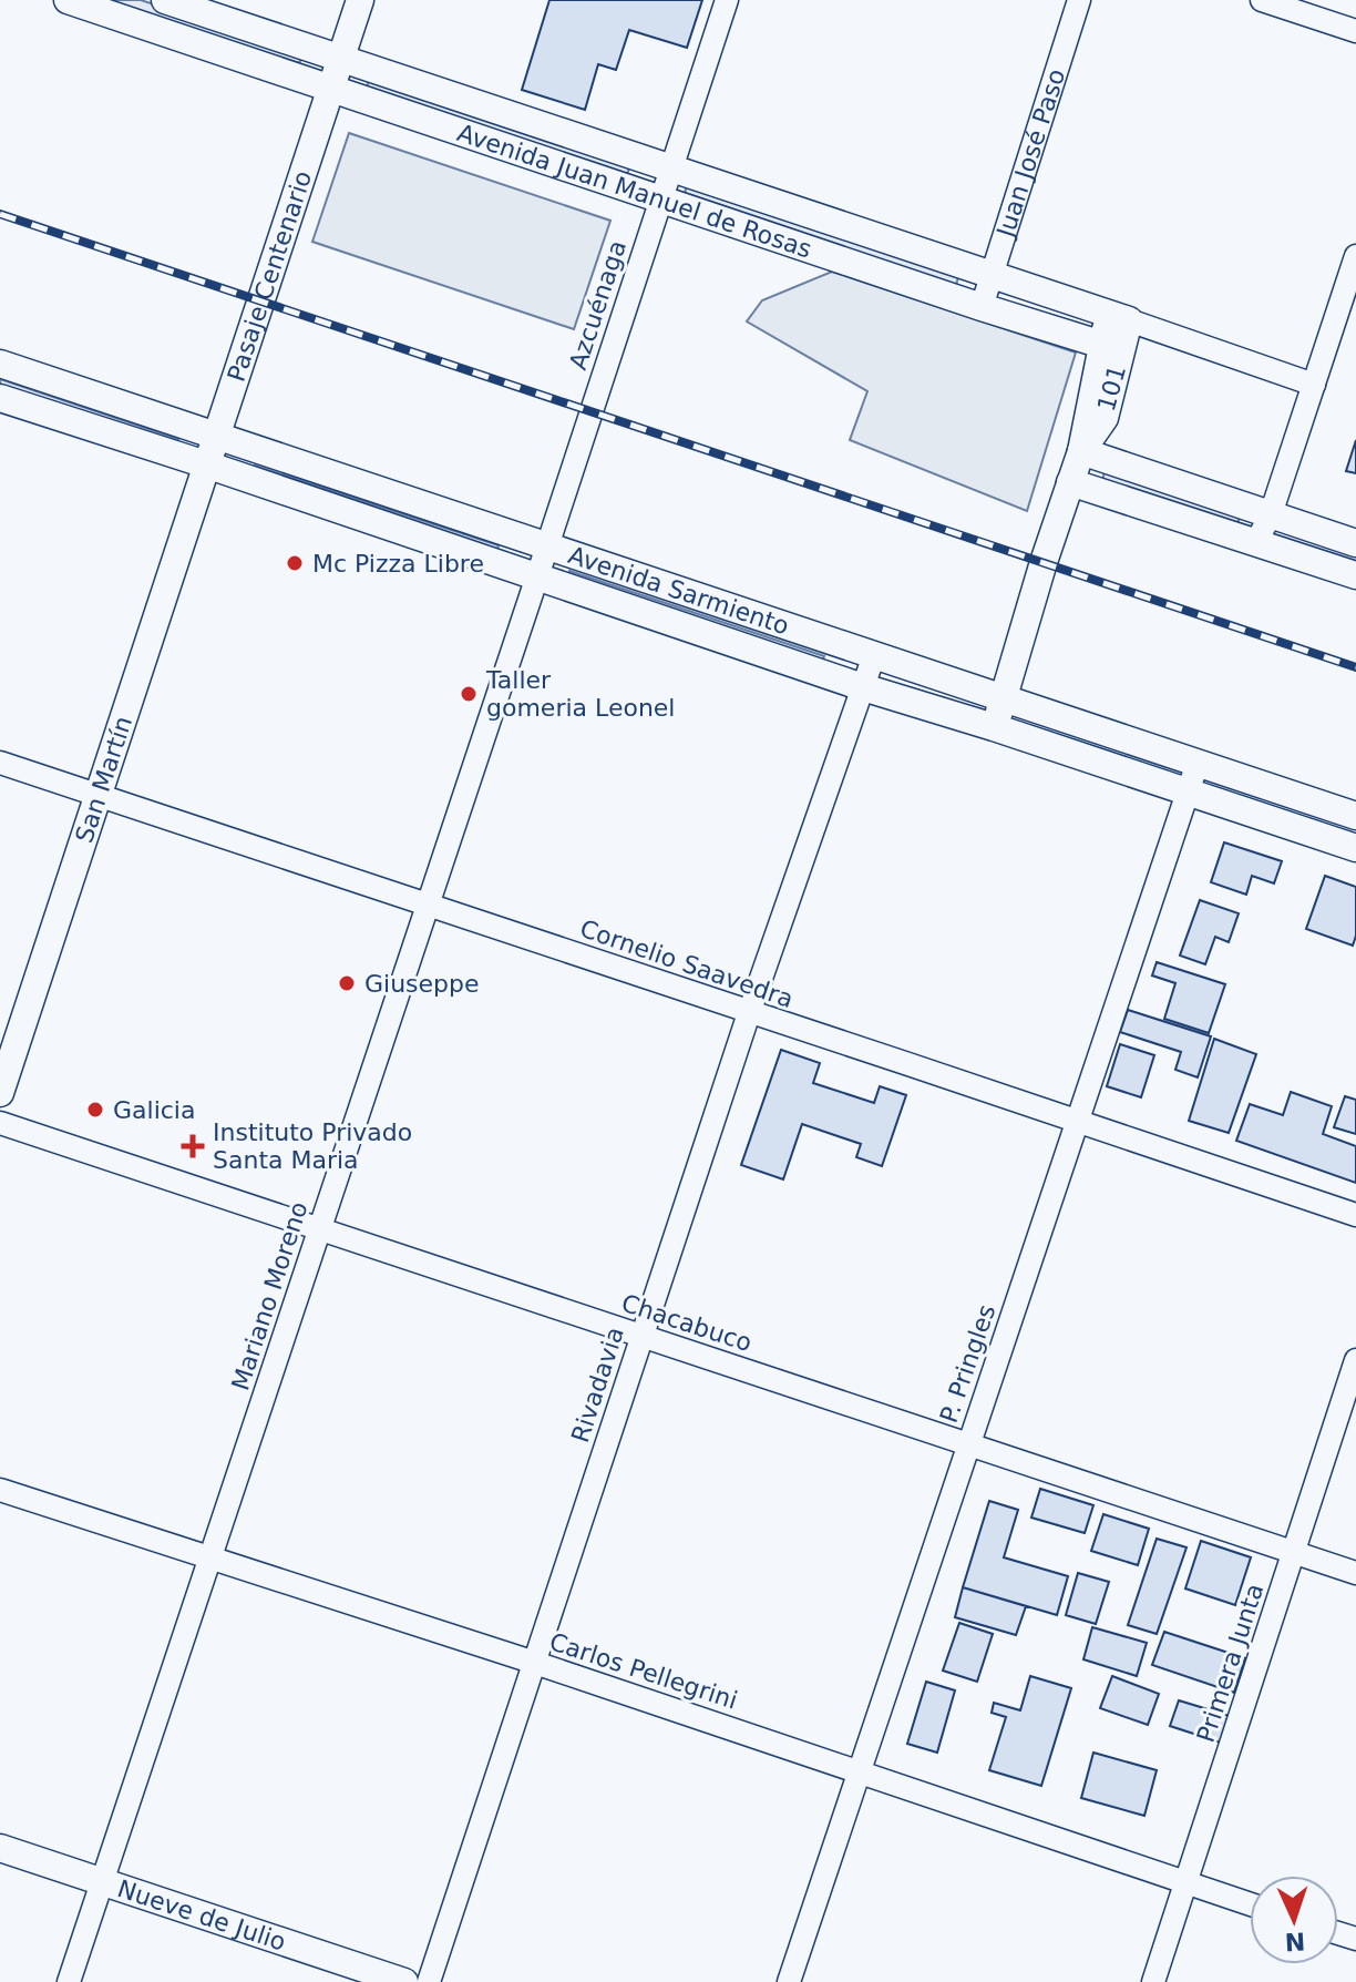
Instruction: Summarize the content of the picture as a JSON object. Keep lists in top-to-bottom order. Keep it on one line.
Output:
{"streets":{"main road":["Avenida Juan Manuel de Rosas","Pasaje Centenario","101","Avenida Sarmiento","San Martín","Nueve de Julio"],"street":["Juan José Paso","Azcuénaga","Cornelio Saavedra","Mariano Moreno","Chacabuco","P. Pringles","Rivadavia","Primera Junta","Carlos Pellegrini"]},"crossings":[["Juan José Paso","Avenida Juan Manuel de Rosas"],["Avenida Juan Manuel de Rosas","Pasaje Centenario"],["Avenida Juan Manuel de Rosas","Azcuénaga"],["Avenida Juan Manuel de Rosas","101"],["Pasaje Centenario","Avenida Sarmiento"],["Pasaje Centenario","San Martín"],["Azcuénaga","Avenida Sarmiento"],["Azcuénaga","Mariano Moreno"],["Avenida Sarmiento","San Martín"],["Avenida Sarmiento","Mariano Moreno"],["Avenida Sarmiento","P. Pringles"],["Avenida Sarmiento","Rivadavia"],["San Martín","Cornelio Saavedra"],["Cornelio Saavedra","Mariano Moreno"],["Cornelio Saavedra","P. Pringles"],["Cornelio Saavedra","Rivadavia"],["Mariano Moreno","Chacabuco"],["Mariano Moreno","Carlos Pellegrini"],["Mariano Moreno","Nueve de Julio"],["Chacabuco","P. Pringles"],["Chacabuco","Rivadavia"],["Chacabuco","Primera Junta"],["P. Pringles","Carlos Pellegrini"],["Rivadavia","Carlos Pellegrini"],["Primera Junta","Carlos Pellegrini"]],"places":{"other":["Mc Pizza Libre","Taller gomeria Leonel","Giuseppe","Galicia"],"health":["Instituto Privado Santa Maria"]},"north":"bottom"}
